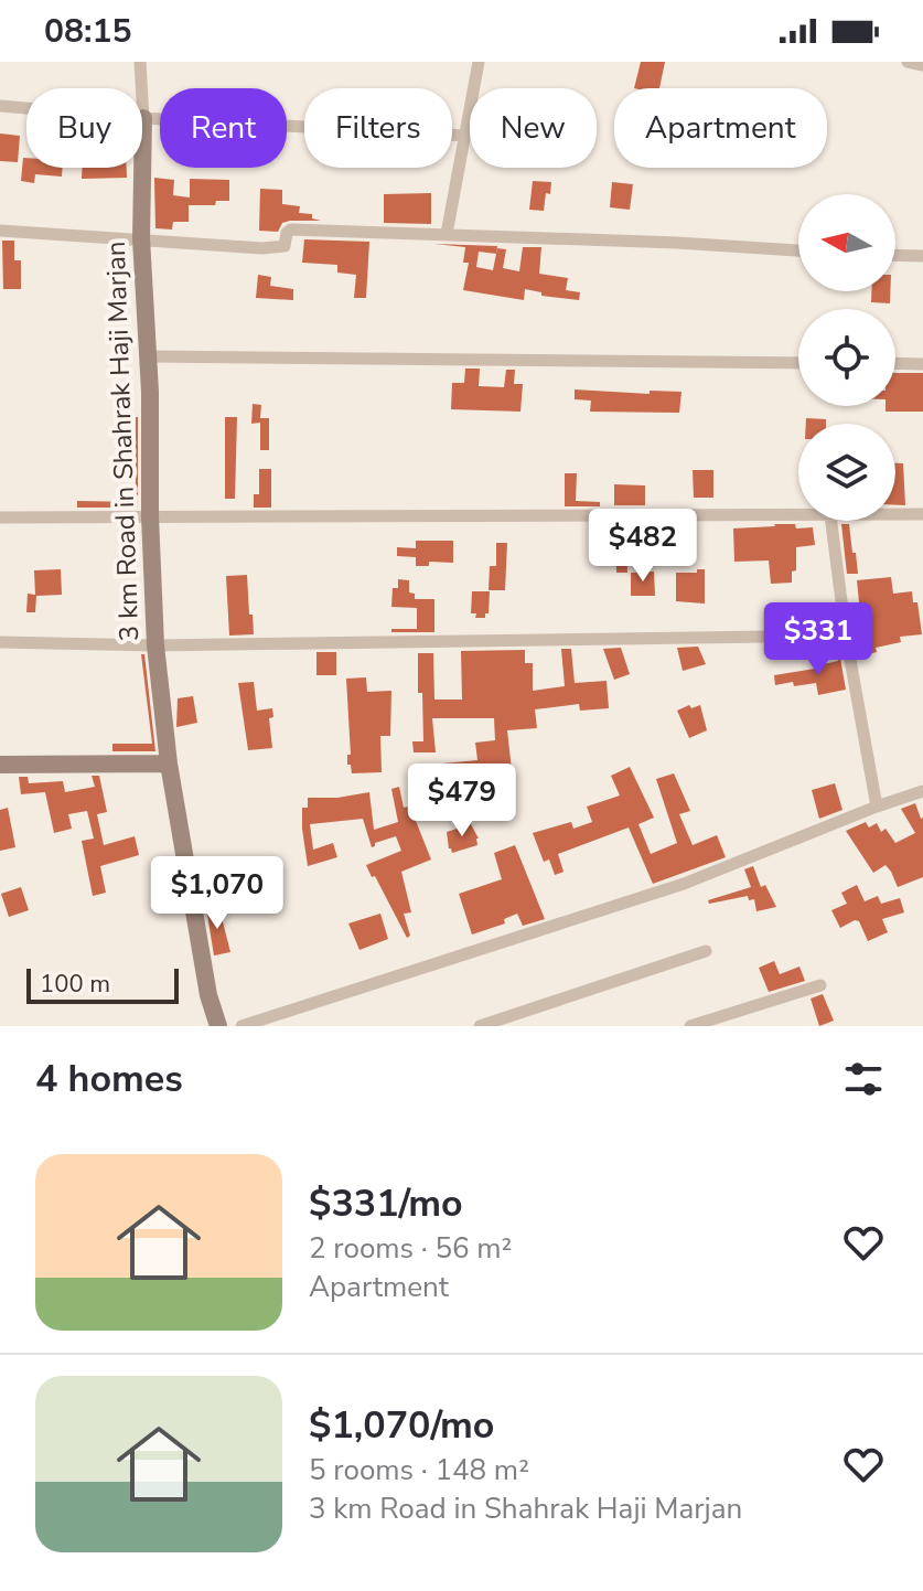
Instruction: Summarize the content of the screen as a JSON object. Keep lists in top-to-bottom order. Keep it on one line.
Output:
{"streets":{"street":["3 km Road in Shahrak Haji Marjan"]},"scale_bar":"100 m","north":"left","page":{"status":"08:15","chip":["Buy","Rent","Filters","New","Apartment"],"price":["$482","$331","$479","$1,070"],"scale":"100 m","heading":"4 homes","list":[{"name":"$331/mo","note":"2 rooms · 56 m² · Apartment"},{"name":"$1,070/mo","note":"5 rooms · 148 m² · 3 km Road in Shahrak Haji Marjan"}]}}
